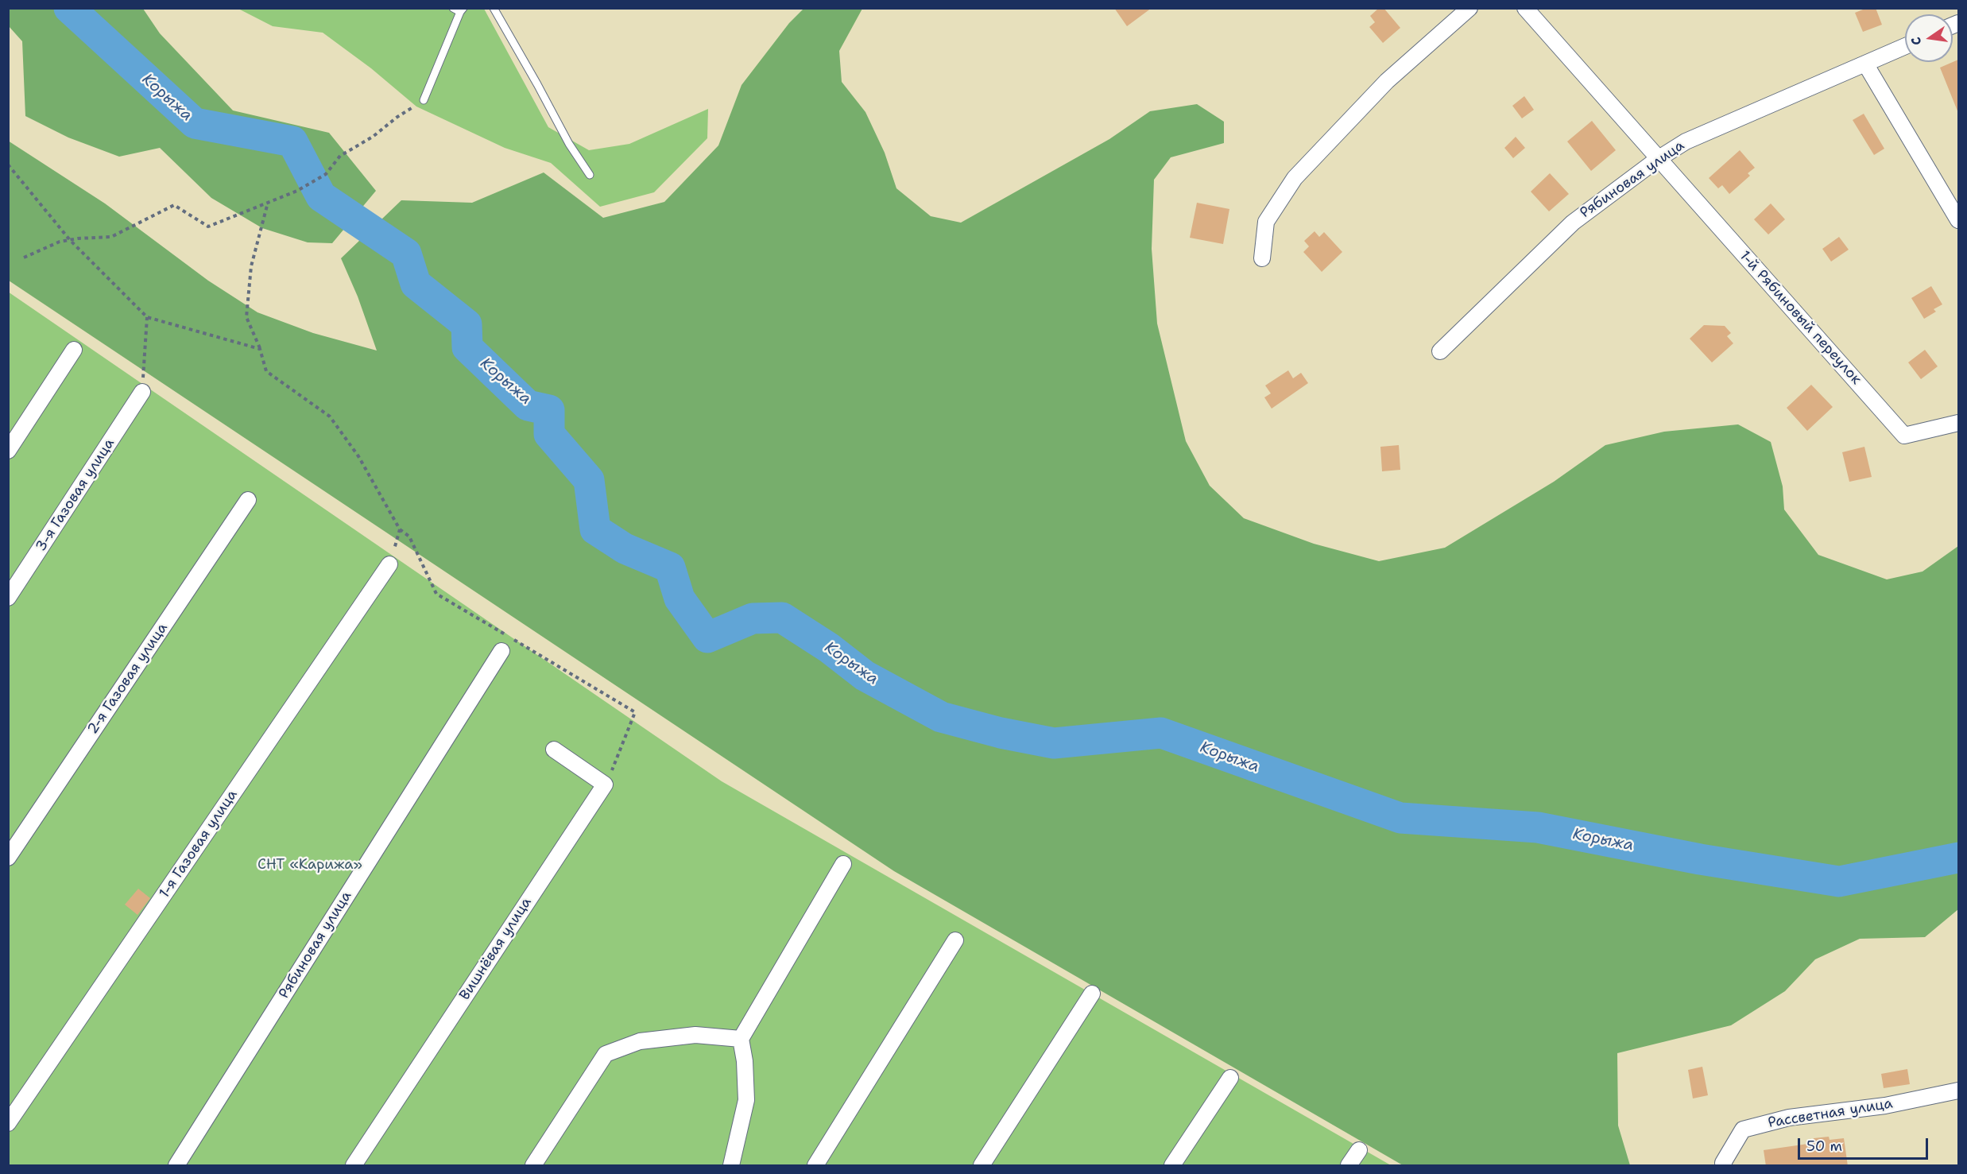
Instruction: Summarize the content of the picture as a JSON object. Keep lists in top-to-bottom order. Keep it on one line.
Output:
{"streets":{"street":["Рябиновая улица","1-й Рябиновый переулок","3-я Газовая улица","2-я Газовая улица","1-я Газовая улица","Вишнёвая улица","Рассветная улица"]},"crossings":[["Рябиновая улица","1-й Рябиновый переулок"]],"water":["Корыжа"],"parks":["СНТ «Карижа»"],"scale_bar":"50 m","north":"left"}
